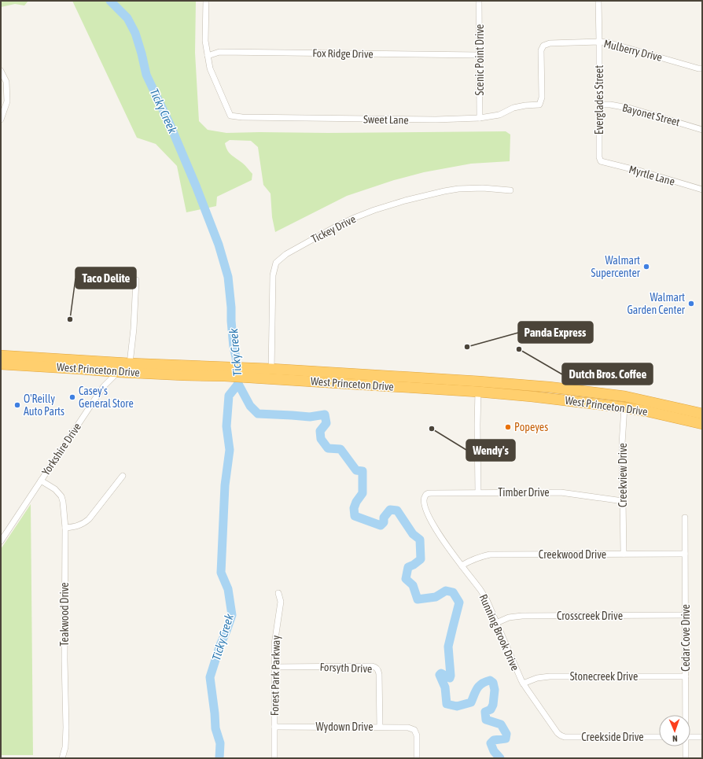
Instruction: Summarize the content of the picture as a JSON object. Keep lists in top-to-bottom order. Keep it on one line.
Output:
{"streets":{"highway":["West Princeton Drive"],"street":["Mulberry Drive","Fox Ridge Drive","Scenic Point Drive","Everglades Street","Bayonet Street","Sweet Lane","Myrtle Lane","Tickey Drive","Yorkshire Drive","Creekview Drive","Timber Drive","Creekwood Drive","Teakwood Drive","Crosscreek Drive","Running Brook Drive","Cedar Cove Drive","Forsyth Drive","Forest Park Parkway","Stonecreek Drive","Wydown Drive","Creekside Drive"]},"crossings":[["Mulberry Drive","Everglades Street"],["Mulberry Drive","Sweet Lane"],["Fox Ridge Drive","Scenic Point Drive"],["Fox Ridge Drive","Sweet Lane"],["Scenic Point Drive","Sweet Lane"],["Everglades Street","Bayonet Street"],["Everglades Street","Myrtle Lane"],["Tickey Drive","West Princeton Drive"],["West Princeton Drive","Yorkshire Drive"],["West Princeton Drive","Creekview Drive"],["Yorkshire Drive","Teakwood Drive"],["Creekview Drive","Timber Drive"],["Creekview Drive","Creekwood Drive"],["Timber Drive","Running Brook Drive"],["Creekwood Drive","Running Brook Drive"],["Creekwood Drive","Cedar Cove Drive"],["Crosscreek Drive","Running Brook Drive"],["Crosscreek Drive","Cedar Cove Drive"],["Running Brook Drive","Stonecreek Drive"],["Running Brook Drive","Creekside Drive"],["Cedar Cove Drive","Stonecreek Drive"],["Forsyth Drive","Forest Park Parkway"],["Forsyth Drive","Wydown Drive"],["Forest Park Parkway","Wydown Drive"]],"water":["Ticky Creek"],"places":["Walmart Supercenter","Walmart Garden Center","Taco Delite","Panda Express","Dutch Bros. Coffee","Casey's General Store","O'Reilly Auto Parts","Popeyes","Wendy's"],"north":"bottom"}
